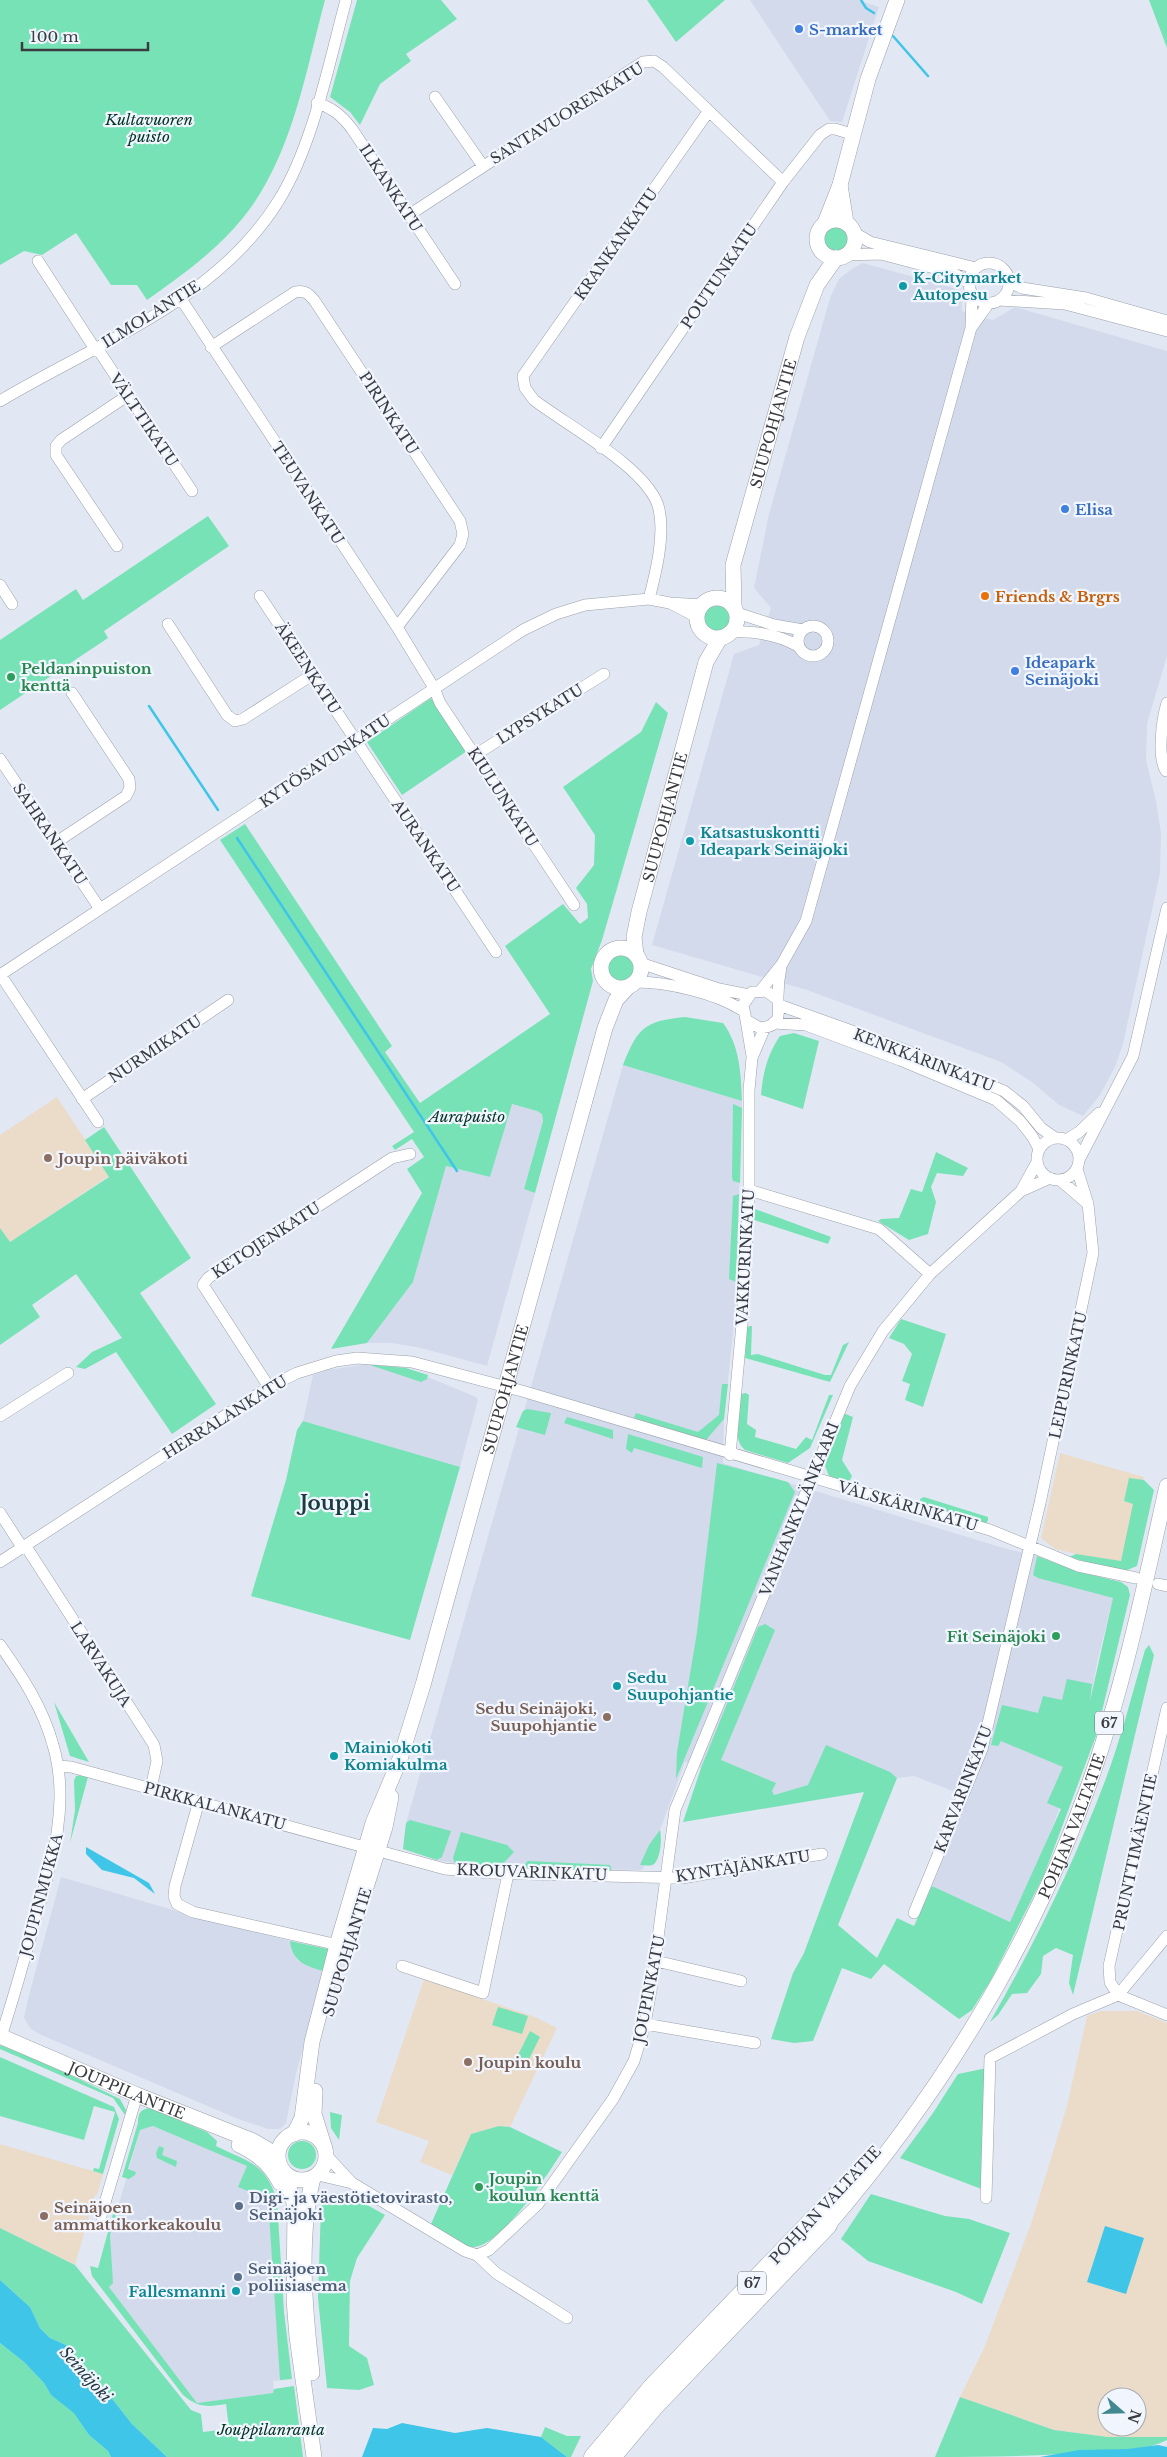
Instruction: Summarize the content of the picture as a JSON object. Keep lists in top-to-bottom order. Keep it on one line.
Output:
{"streets":{"highway":["67","POHJAN VALTATIE"],"main road":["SUUPOHJANTIE","JOUPPILANTIE"],"street":["SANTAVUORENKATU","ILKANKATU","KRANKANKATU","POUTUNKATU","ILMOLANTIE","PIRINKATU","VÄLTTIKATU","TEUVANKATU","ÄKEENKATU","LYPSYKATU","KYTÖSAVUNKATU","KIULUNKATU","SAHRANKATU","AURANKATU","NURMIKATU","KENKKÄRINKATU","KETOJENKATU","VAKKURINKATU","LEIPURINKATU","HERRALANKATU","VÄLSKÄRINKATU","VANHANKYLÄNKAARI","LARVAKUJA","KARVARINKATU","PIRKKALANKATU","PRUNTTIMÄENTIE","KYNTÄJÄNKATU","KROUVARINKATU","JOUPINMUKKA","JOUPINKATU"]},"crossings":[["SANTAVUORENKATU","ILKANKATU"],["SANTAVUORENKATU","KRANKANKATU"],["SANTAVUORENKATU","POUTUNKATU"],["ILKANKATU","ILMOLANTIE"],["KRANKANKATU","POUTUNKATU"],["ILMOLANTIE","VÄLTTIKATU"],["ILMOLANTIE","TEUVANKATU"],["PIRINKATU","TEUVANKATU"],["SUUPOHJANTIE","KYTÖSAVUNKATU"],["SUUPOHJANTIE","HERRALANKATU"],["SUUPOHJANTIE","VÄLSKÄRINKATU"],["SUUPOHJANTIE","PIRKKALANKATU"],["SUUPOHJANTIE","KROUVARINKATU"],["SUUPOHJANTIE","JOUPPILANTIE"],["TEUVANKATU","KYTÖSAVUNKATU"],["TEUVANKATU","KIULUNKATU"],["ÄKEENKATU","KYTÖSAVUNKATU"],["ÄKEENKATU","AURANKATU"],["LYPSYKATU","KIULUNKATU"],["KYTÖSAVUNKATU","KIULUNKATU"],["KYTÖSAVUNKATU","SAHRANKATU"],["KYTÖSAVUNKATU","AURANKATU"],["KENKKÄRINKATU","LEIPURINKATU"],["KENKKÄRINKATU","VANHANKYLÄNKAARI"],["KETOJENKATU","HERRALANKATU"],["VAKKURINKATU","VÄLSKÄRINKATU"],["LEIPURINKATU","VÄLSKÄRINKATU"],["LEIPURINKATU","VANHANKYLÄNKAARI"],["LEIPURINKATU","KARVARINKATU"],["HERRALANKATU","VÄLSKÄRINKATU"],["HERRALANKATU","LARVAKUJA"],["VÄLSKÄRINKATU","VANHANKYLÄNKAARI"],["VÄLSKÄRINKATU","KARVARINKATU"],["VANHANKYLÄNKAARI","KYNTÄJÄNKATU"],["VANHANKYLÄNKAARI","KROUVARINKATU"],["VANHANKYLÄNKAARI","JOUPINKATU"],["LARVAKUJA","PIRKKALANKATU"],["PIRKKALANKATU","KROUVARINKATU"],["PIRKKALANKATU","JOUPINMUKKA"],["KYNTÄJÄNKATU","KROUVARINKATU"],["KYNTÄJÄNKATU","JOUPINKATU"],["KROUVARINKATU","JOUPINKATU"],["JOUPINMUKKA","JOUPPILANTIE"]],"districts":["Jouppi"],"water":["Seinäjoki"],"parks":["Kultavuoren puisto","Aurapuisto","Jouppilanranta"],"places":["S-market","K-Citymarket Autopesu","Elisa","Friends & Brgrs","Ideapark Seinäjoki","Peldaninpuiston kenttä","Katsastuskontti Ideapark Seinäjoki","Joupin päiväkoti","Fit Seinäjoki","Sedu Suupohjantie","Sedu Seinäjoki, Suupohjantie","Mainiokoti Komiakulma","Joupin koulu","Joupin koulun kenttä","Digi- ja väestötietovirasto, Seinäjoki","Seinäjoen ammattikorkeakoulu","Seinäjoen poliisiasema","Fallesmanni"],"scale_bar":"100 m","north":"right"}
